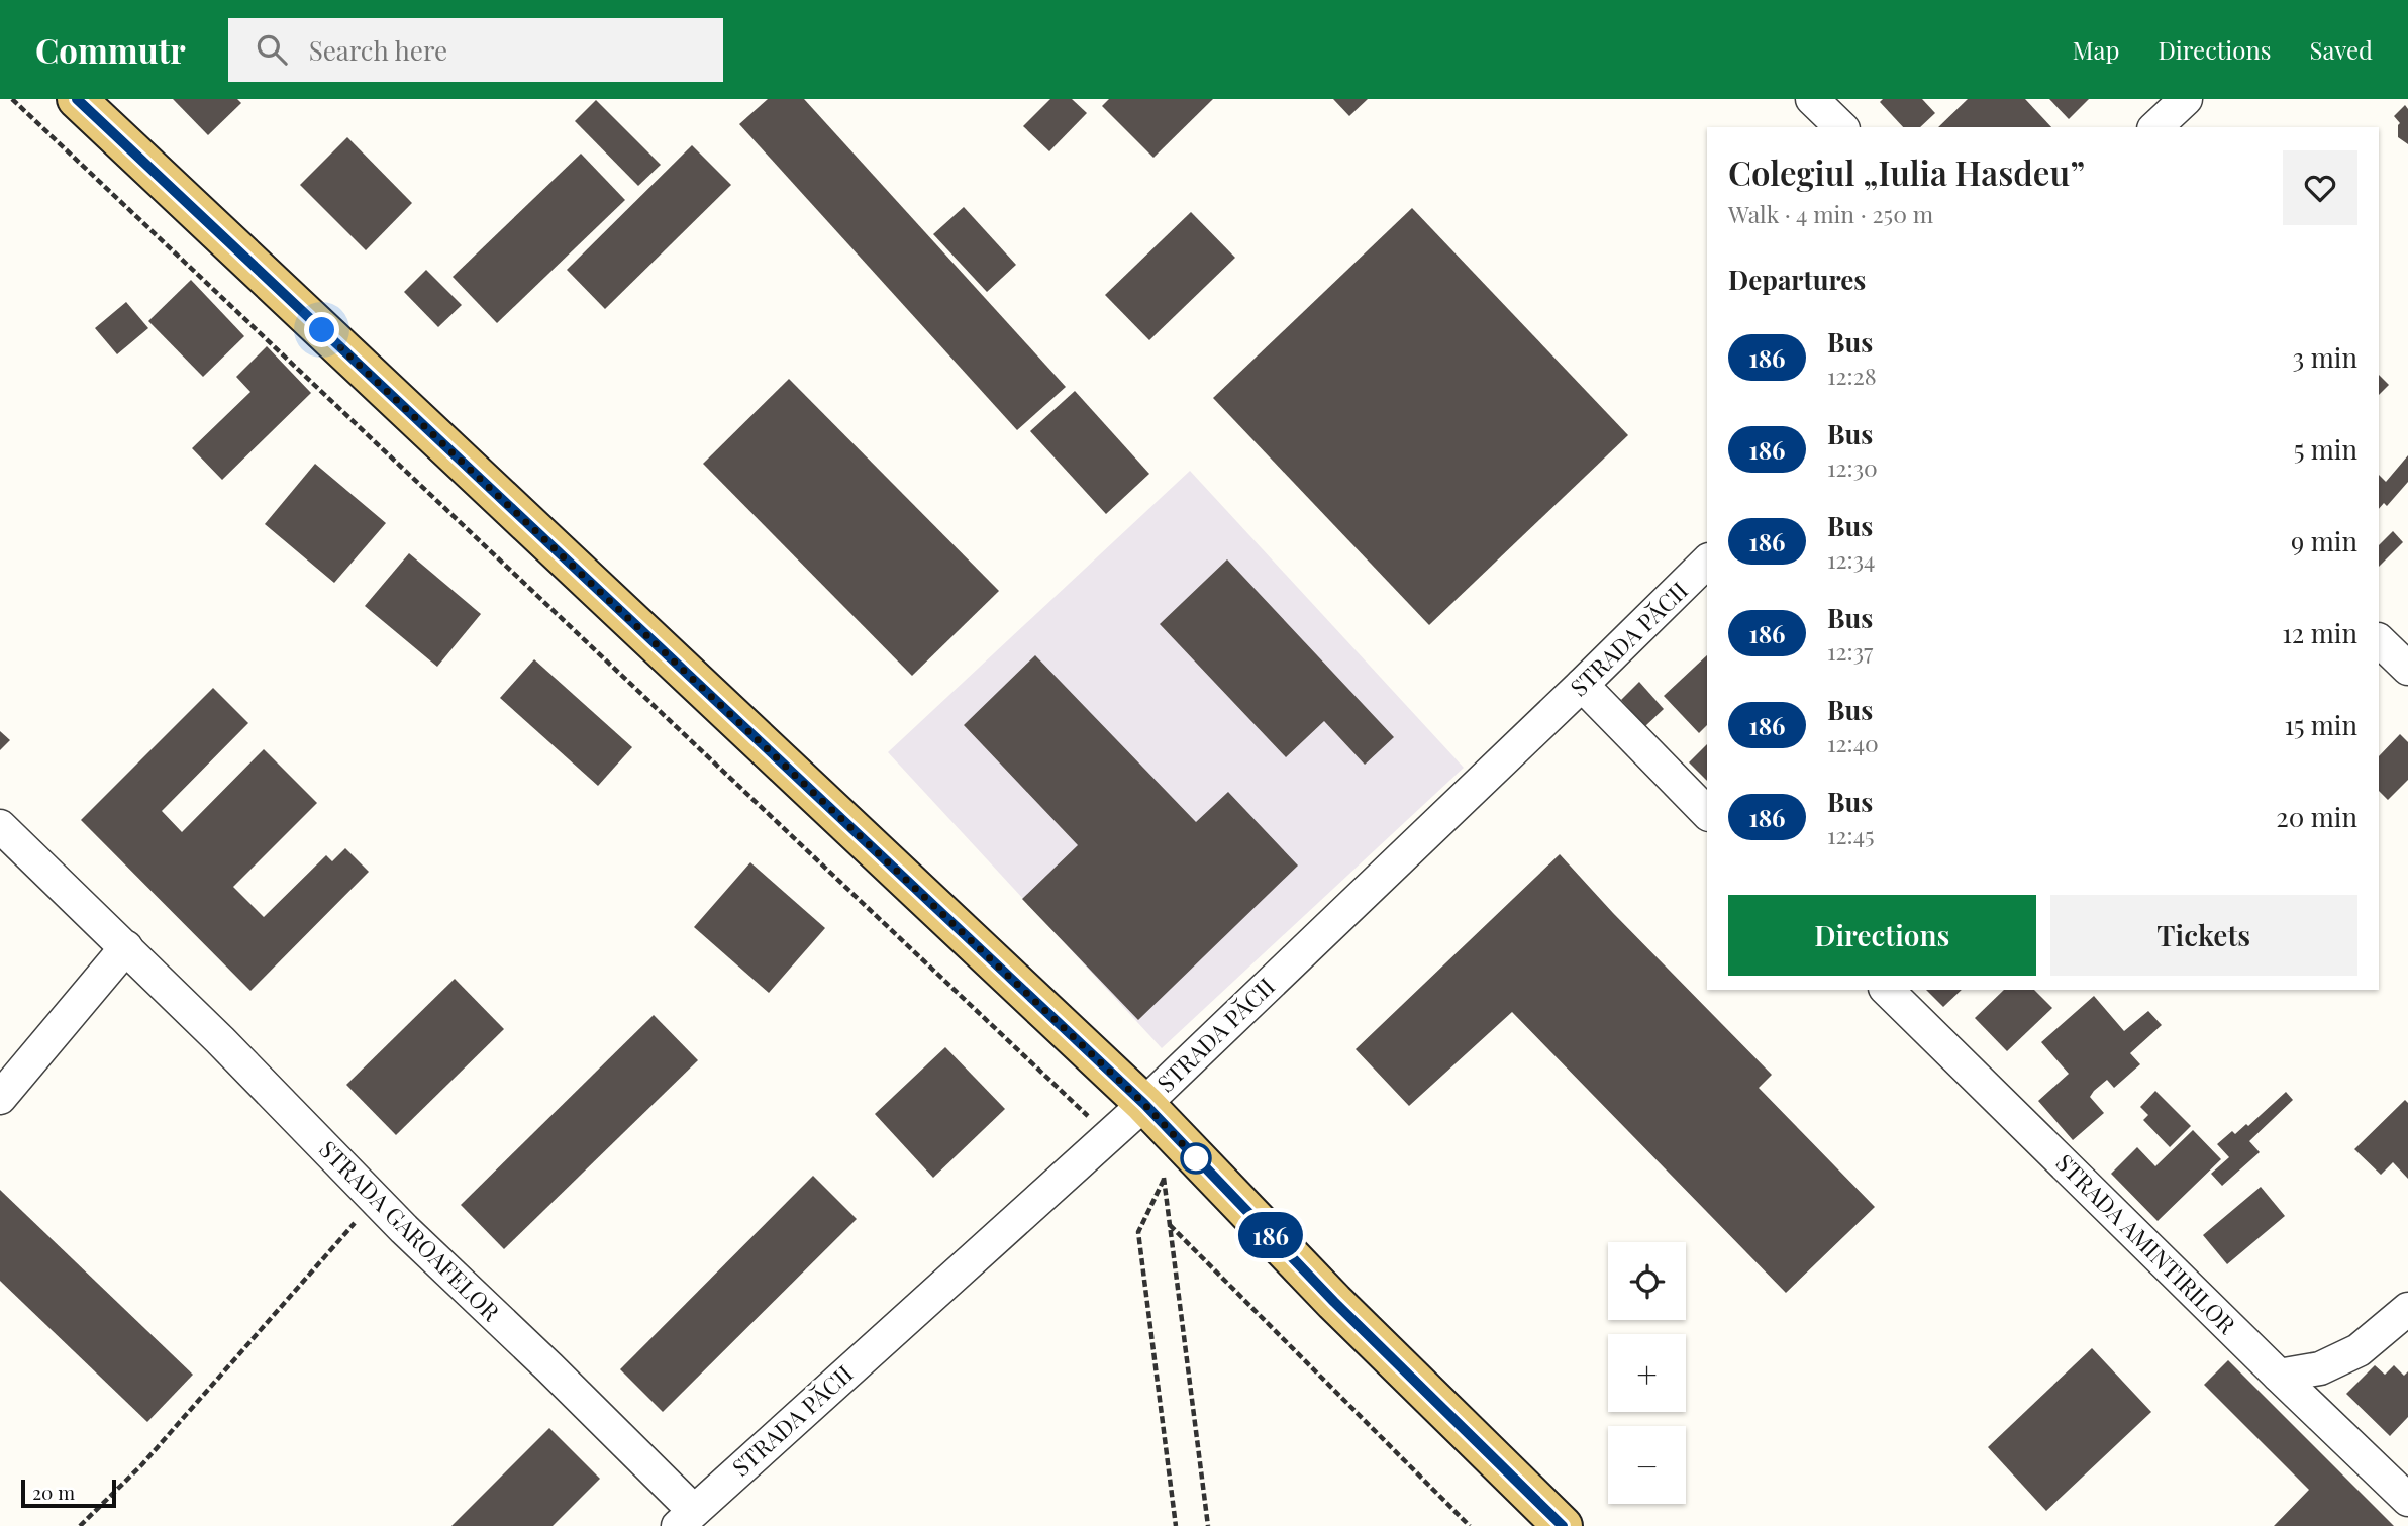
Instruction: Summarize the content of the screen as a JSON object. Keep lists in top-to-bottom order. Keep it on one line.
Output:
{"streets":{"street":["STRADA PĂCII","STRADA GAROAFELOR","STRADA AMINTIRILOR"]},"crossings":[["STRADA PĂCII","STRADA GAROAFELOR"]],"lines":["bus line 186"],"scale_bar":"20 m","page":{"header":"Commutr","search":"Search here","nav":["Map","Directions","Saved"],"on_map":"186","heading":[["Colegiul „Iulia Hasdeu”","Walk · 4 min · 250 m"],"Departures"],"list":[{"mark":"186","name":"Bus","note":"12:28","value":"3 min"},{"mark":"186","name":"Bus","note":"12:30","value":"5 min"},{"mark":"186","name":"Bus","note":"12:34","value":"9 min"},{"mark":"186","name":"Bus","note":"12:37","value":"12 min"},{"mark":"186","name":"Bus","note":"12:40","value":"15 min"},{"mark":"186","name":"Bus","note":"12:45","value":"20 min"}],"buttons":["Directions","Tickets"],"map_buttons":["+","−"],"scale":"20 m"}}
